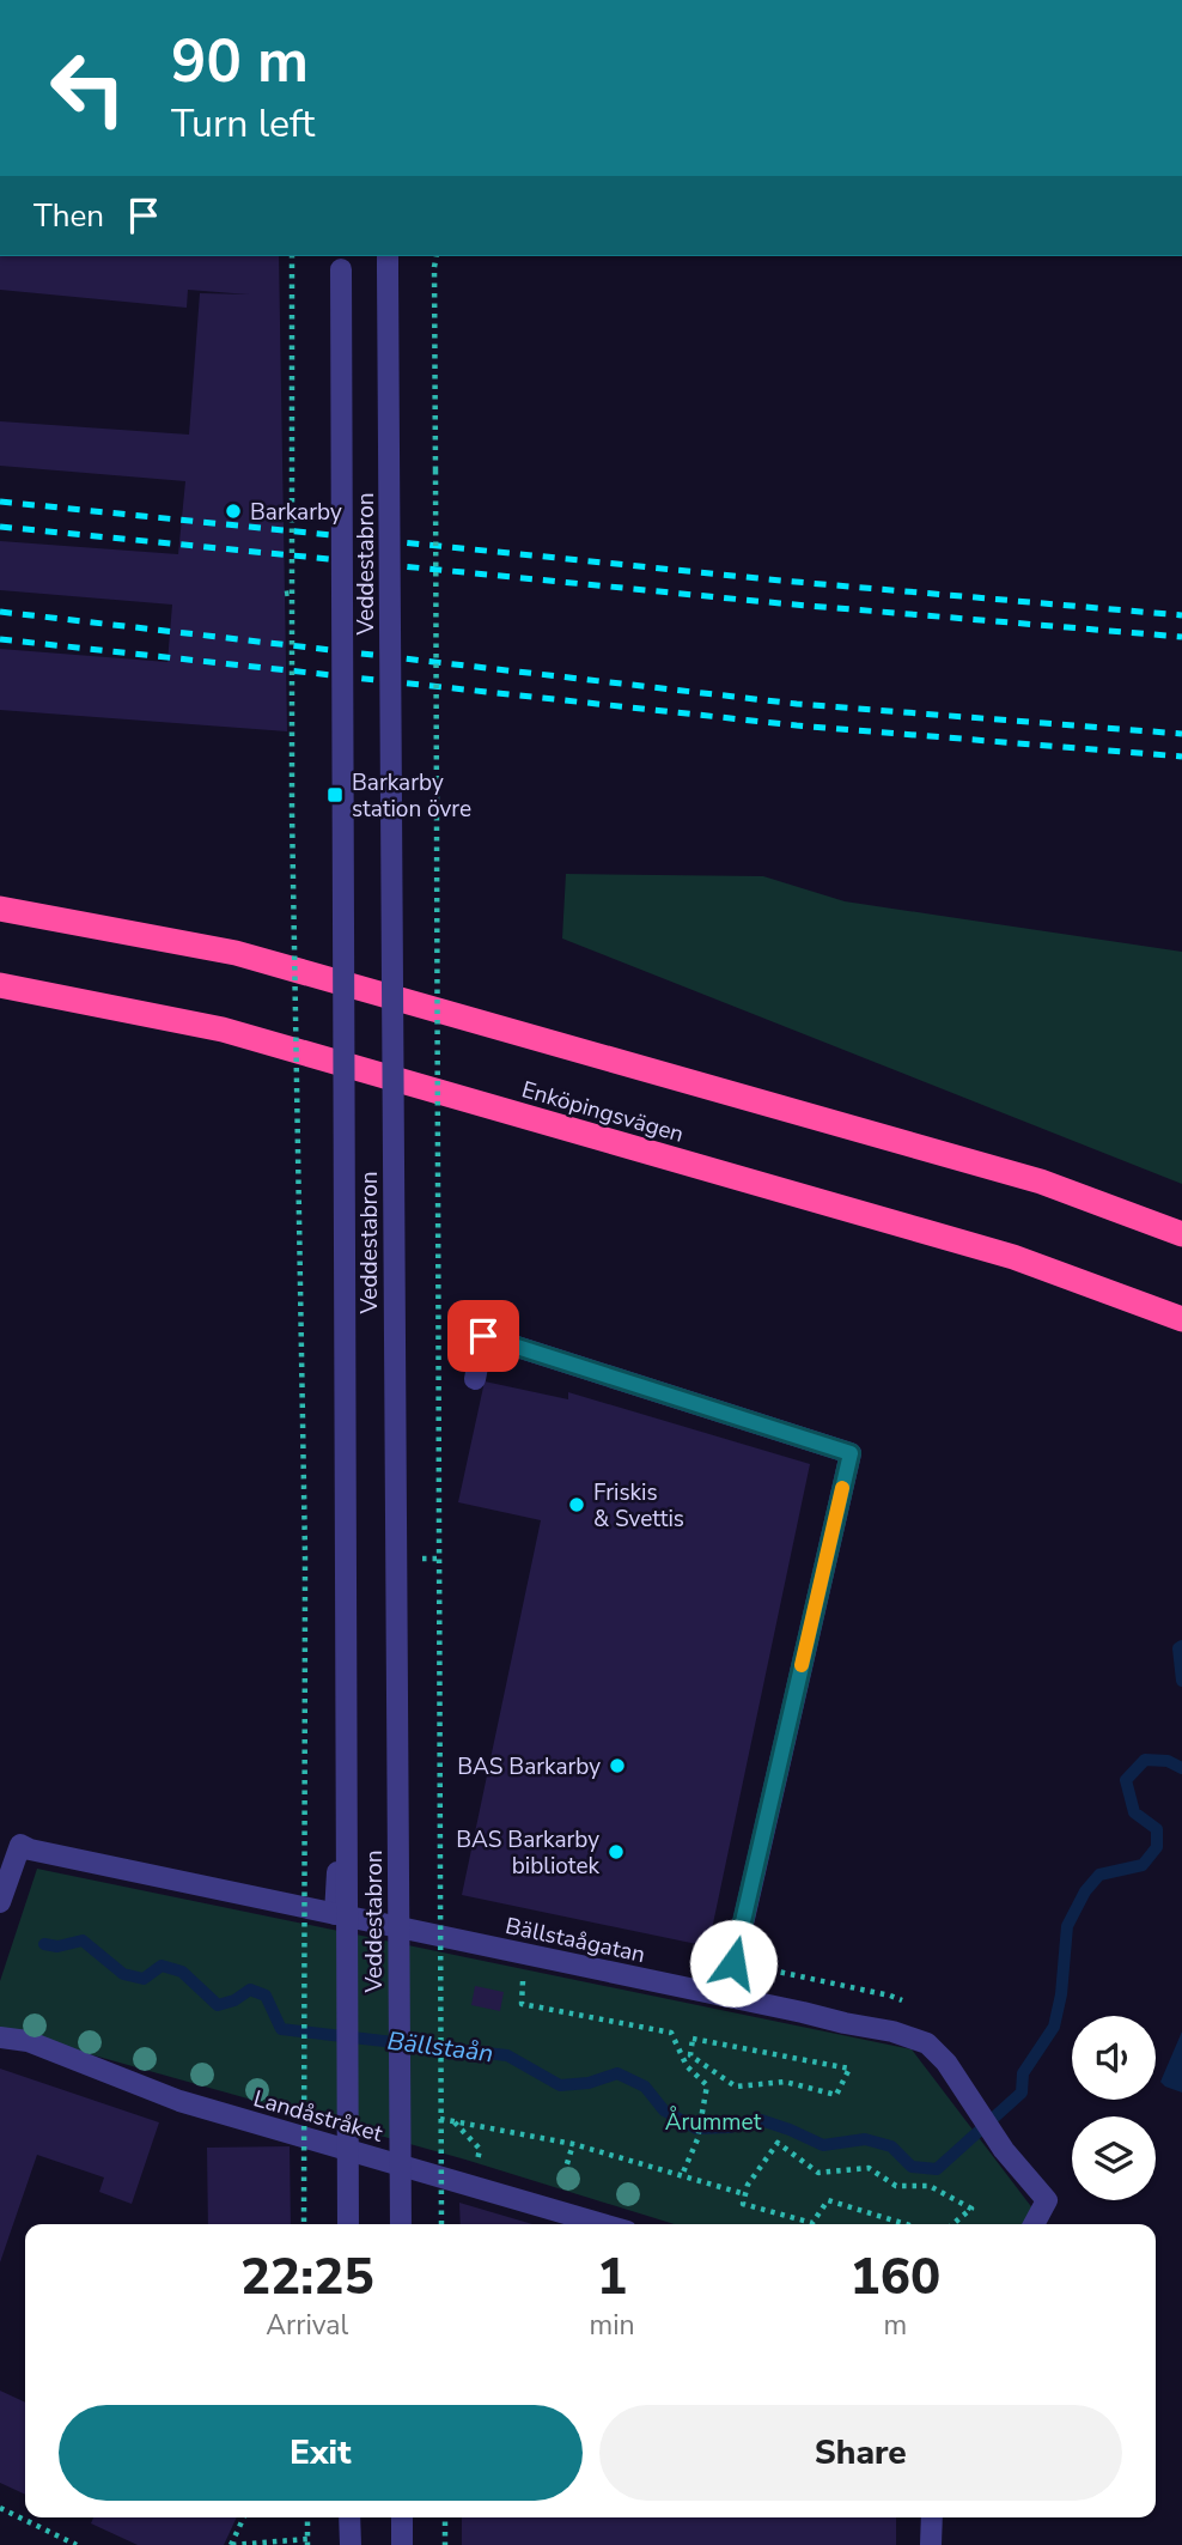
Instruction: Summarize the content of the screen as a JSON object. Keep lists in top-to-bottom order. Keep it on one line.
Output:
{"streets":{"highway":["Enköpingsvägen"],"street":["Veddestabron","Bällstaågatan","Landåstråket"]},"water":["Bällstaån"],"parks":["Årummet"],"places":{"other":["Barkarby","Friskis & Svettis","BAS Barkarby","BAS Barkarby bibliotek"],"transit":["Barkarby station övre"]},"page":{"turn":["90 m","Turn left"],"then":"Then","eta":["22:25","Arrival","1","min","160","m"],"buttons":["Exit","Share"]}}
